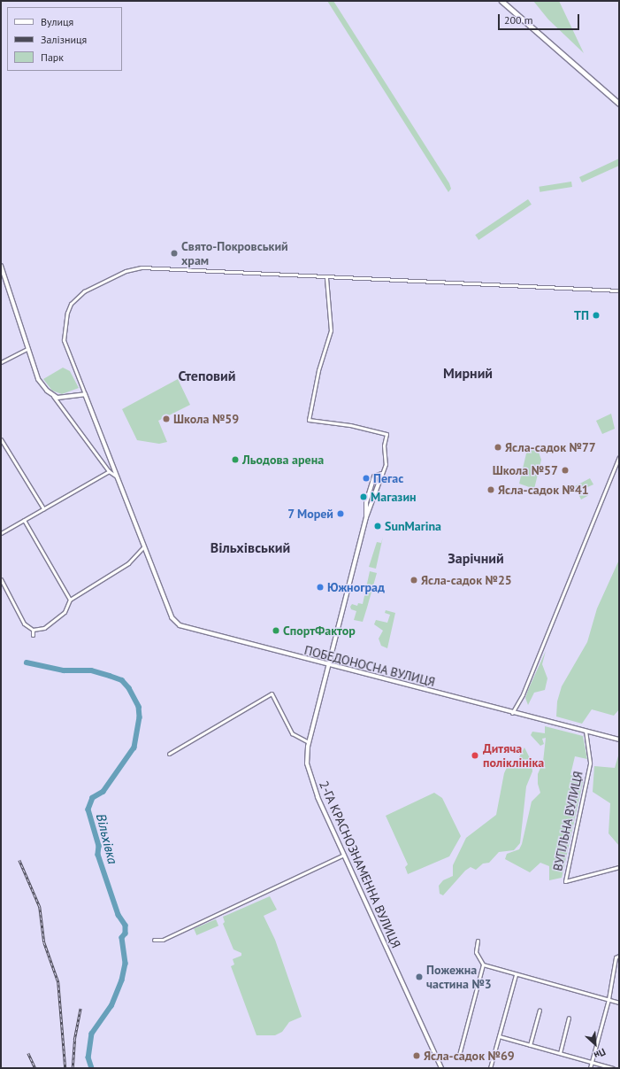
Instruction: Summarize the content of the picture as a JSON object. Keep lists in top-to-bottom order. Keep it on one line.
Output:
{"streets":{"street":["ПОБЕДОНОСНА ВУЛИЦЯ","ВУГІЛЬНА ВУЛИЦЯ","2-ГА КРАСНОЗНАМЕННА ВУЛИЦЯ"]},"crossings":[["ПОБЕДОНОСНА ВУЛИЦЯ","ВУГІЛЬНА ВУЛИЦЯ"],["ПОБЕДОНОСНА ВУЛИЦЯ","2-ГА КРАСНОЗНАМЕННА ВУЛИЦЯ"]],"districts":["Мирний","Степовий","Вільхівський","Зарічний"],"water":["Вільхівка"],"places":["Свято-Покровський храм","ТП","Школа №59","Ясла-садок №77","Льодова арена","Школа №57","Пегас","Ясла-садок №41","Магазин","7 Морей","SunMarina","Ясла-садок №25","Южноград","СпортФактор","Дитяча поліклініка","Пожежна частина №3","Ясла-садок №69"],"legend":["Вулиця","Залізниця","Парк"],"scale_bar":"200 m","north":"bottom right"}
